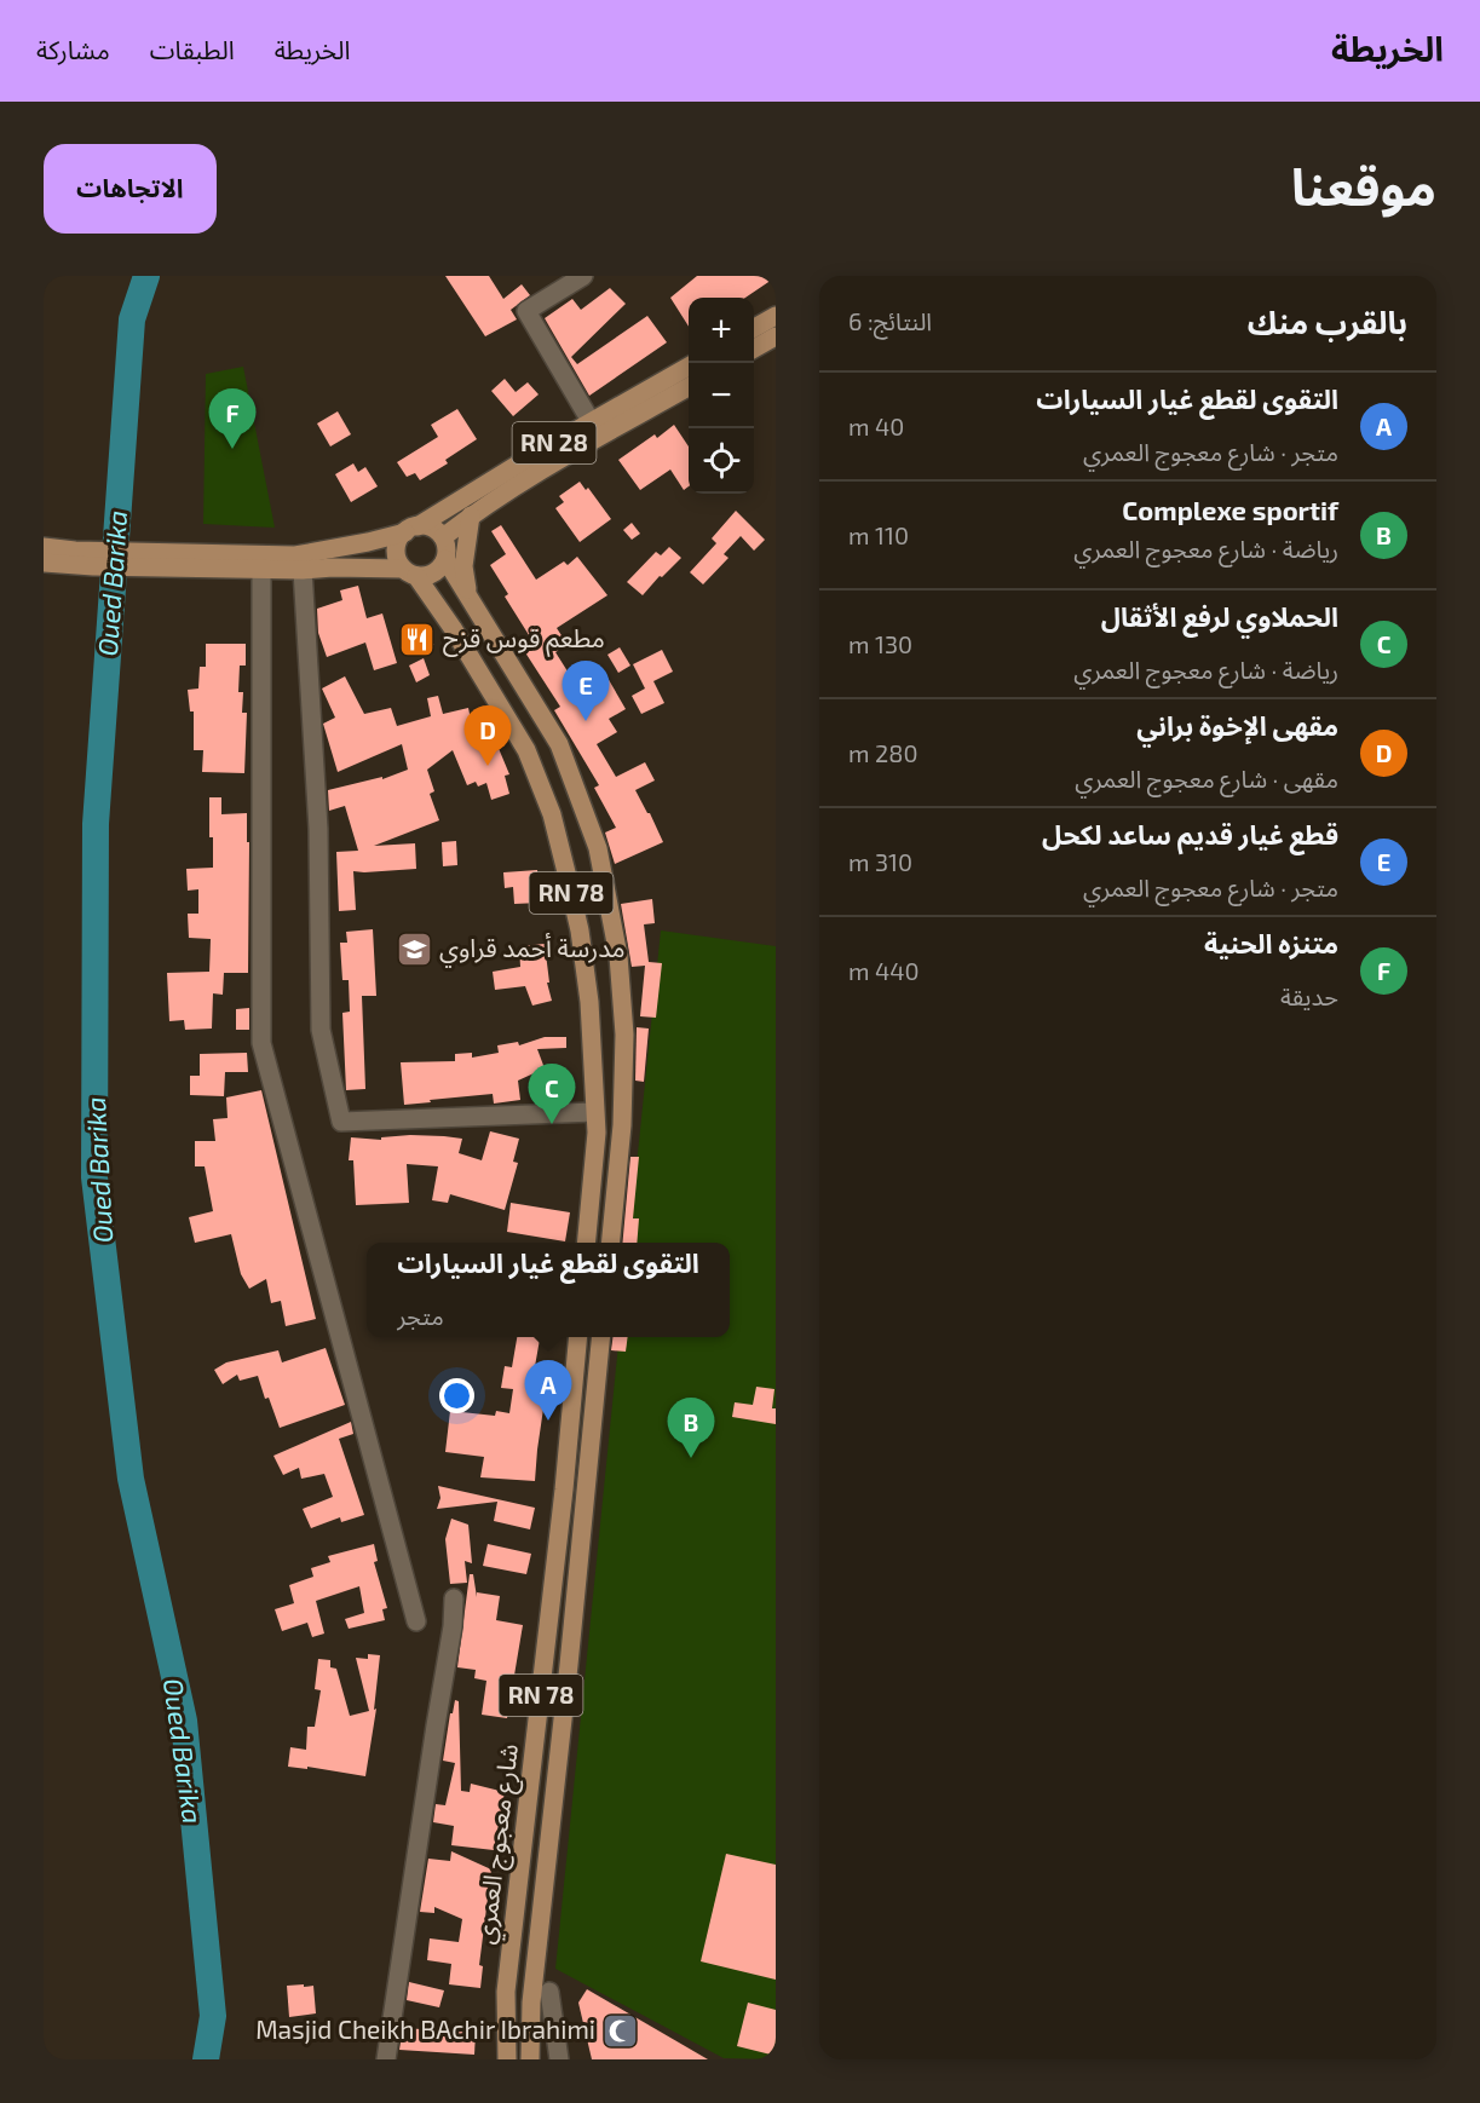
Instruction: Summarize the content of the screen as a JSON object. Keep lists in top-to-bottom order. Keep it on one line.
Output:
{"streets":{"main road":["RN 28","RN 78","شارع معجوج العمري"]},"crossings":[["RN 28","RN 78"]],"water":["Oued Barika"],"places":{"restaurant":["مطعم قوس قزح"],"school or university":["مدرسة أحمد قراوي"],"mosque":["Masjid Cheikh BAchir Ibrahimi"]},"page":{"header":"الخريطة","nav":["الخريطة","الطبقات","مشاركة"],"title":"موقعنا","buttons":"الاتجاهات","heading":["بالقرب منك","النتائج: 6"],"map_buttons":["+","−"],"list":[{"mark":"A","name":"التقوى لقطع غيار السيارات","note":"متجر · شارع معجوج العمري","value":"40 m"},{"mark":"B","name":"Complexe sportif","note":"رياضة · شارع معجوج العمري","value":"110 m"},{"mark":"C","name":"الحملاوي لرفع الأثقال","note":"رياضة · شارع معجوج العمري","value":"130 m"},{"mark":"D","name":"مقهى الإخوة براني","note":"مقهى · شارع معجوج العمري","value":"280 m"},{"mark":"E","name":"قطع غيار قديم ساعد لكحل","note":"متجر · شارع معجوج العمري","value":"310 m"},{"mark":"F","name":"متنزه الحنية","note":"حديقة","value":"440 m"}],"pins":["F","E","D","C","A","B"],"popup":["التقوى لقطع غيار السيارات","متجر"]}}
